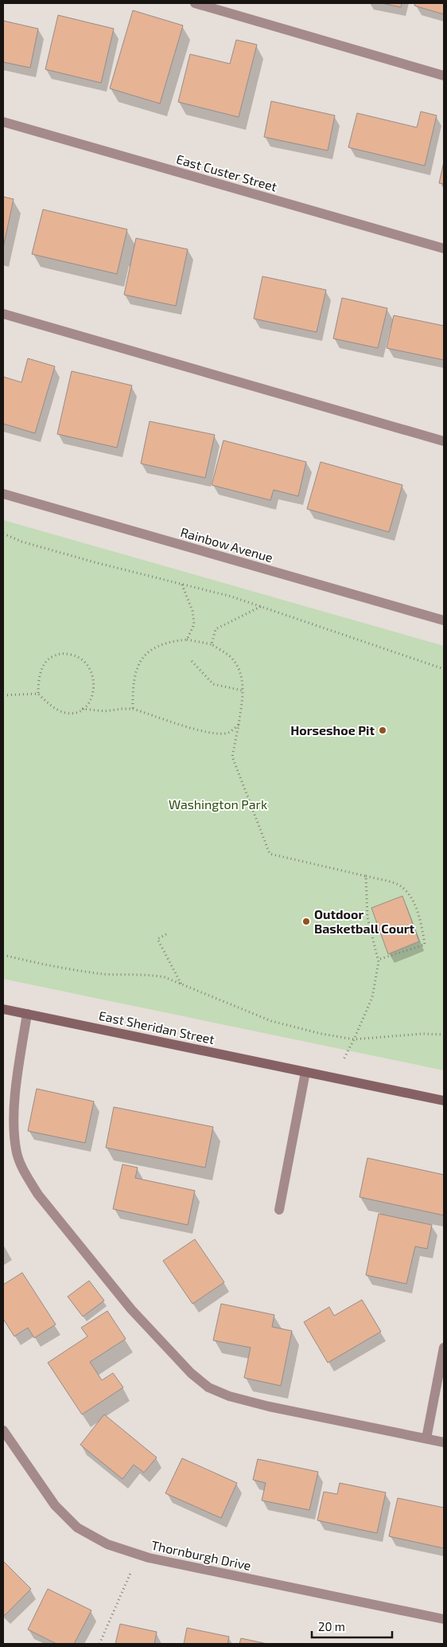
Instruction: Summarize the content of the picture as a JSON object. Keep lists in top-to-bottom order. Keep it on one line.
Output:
{"streets":{"street":["East Custer Street","Rainbow Avenue","East Sheridan Street","Thornburgh Drive"]},"parks":["Washington Park"],"places":["Horseshoe Pit","Outdoor Basketball Court"],"scale_bar":"20 m"}
